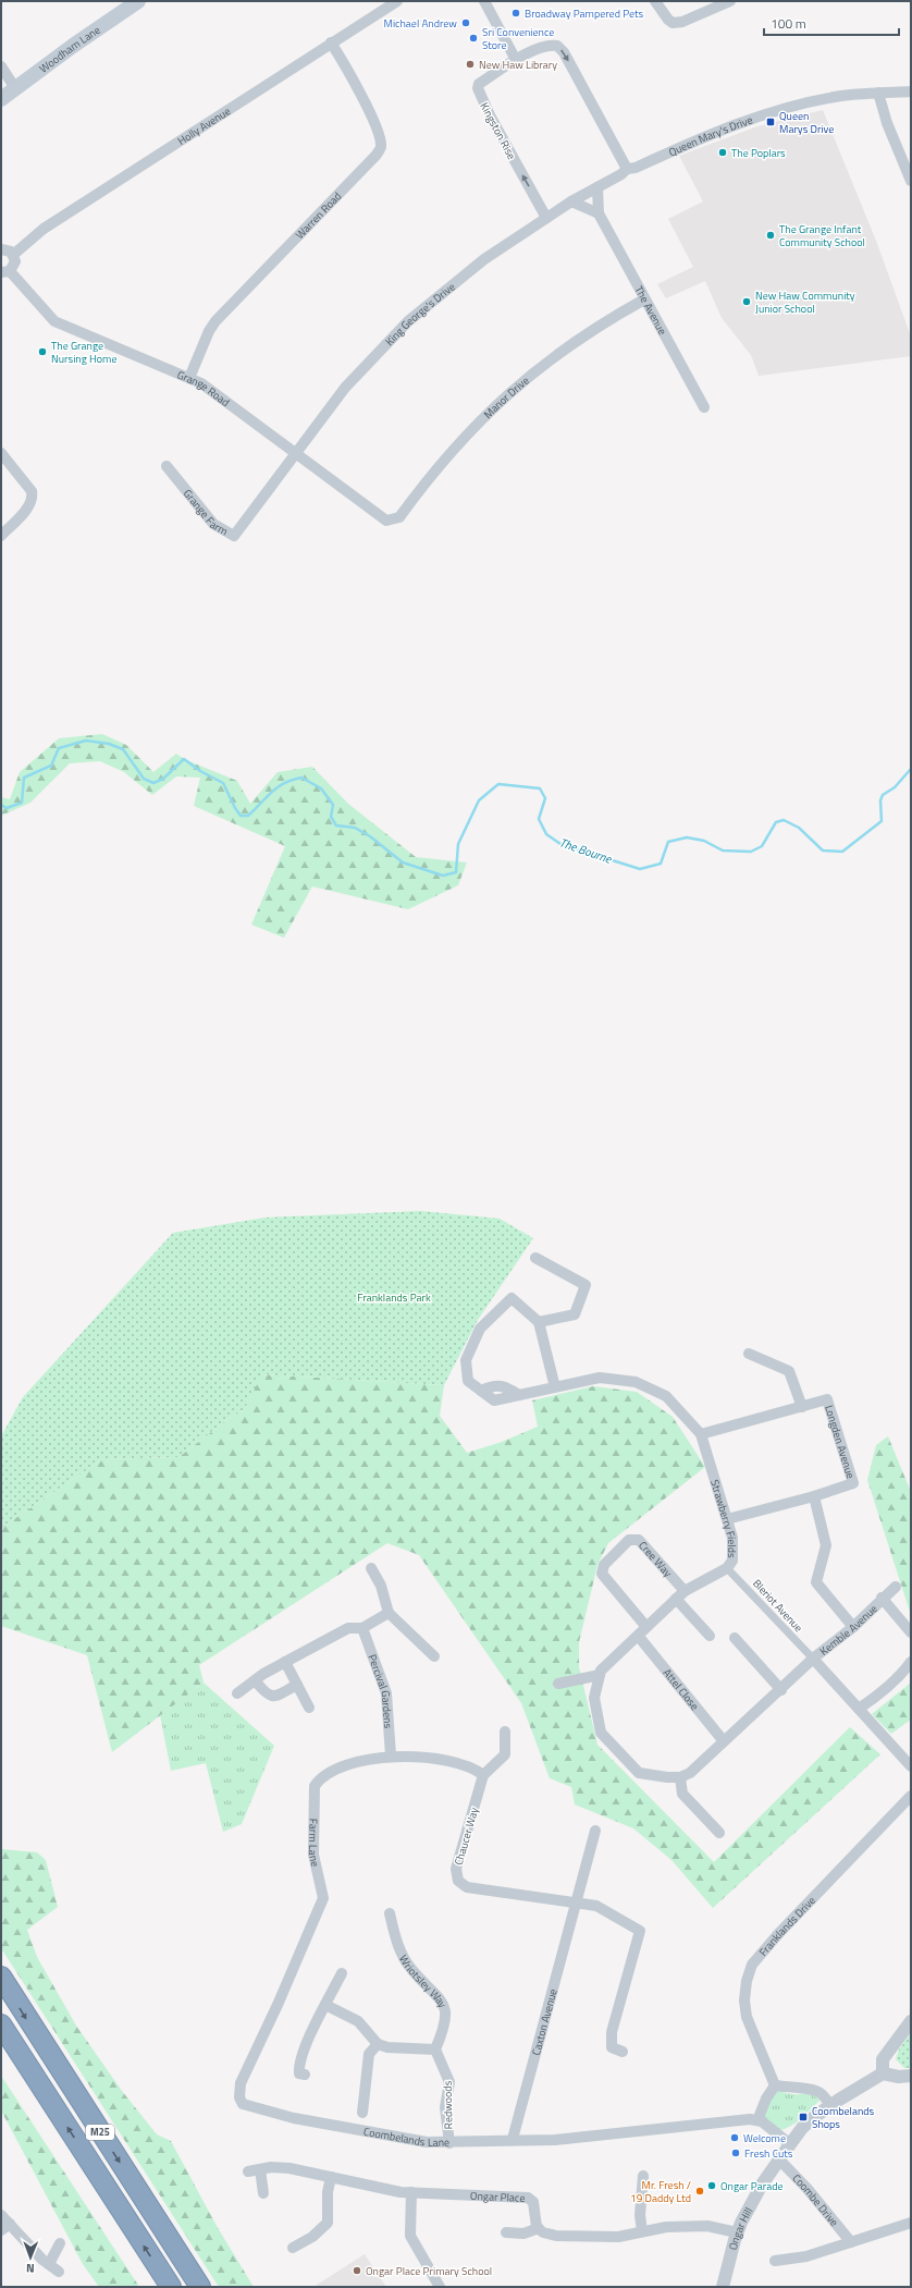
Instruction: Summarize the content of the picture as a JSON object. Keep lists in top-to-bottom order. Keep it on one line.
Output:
{"streets":{"highway":["M25"],"main road":["Woodham Lane"],"street":["Holly Avenue","Kingston Rise","Queen Mary's Drive","Warren Road","The Avenue","King George's Drive","Grange Road","Manor Drive","Grange Farm","Longden Avenue","Strawberry Fields","Cree Way","Bleriot Avenue","Kemble Avenue","Attel Close","Percival Gardens","Chaucer Way","Farm Lane","Franklands Drive","Wriotsley Way","Caxton Avenue","Redwoods","Coombelands Lane","Ongar Place","Coombe Drive","Ongar Hill"]},"crossings":[["Holly Avenue","Warren Road"],["Holly Avenue","Grange Road"],["Kingston Rise","Queen Mary's Drive"],["Kingston Rise","King George's Drive"],["Queen Mary's Drive","The Avenue"],["Queen Mary's Drive","King George's Drive"],["Warren Road","Grange Road"],["The Avenue","Manor Drive"],["King George's Drive","Grange Road"],["King George's Drive","Grange Farm"],["Grange Road","Manor Drive"],["Grange Road","Grange Farm"],["Longden Avenue","Strawberry Fields"],["Strawberry Fields","Cree Way"],["Strawberry Fields","Bleriot Avenue"],["Strawberry Fields","Attel Close"],["Bleriot Avenue","Kemble Avenue"],["Percival Gardens","Farm Lane"],["Chaucer Way","Caxton Avenue"],["Farm Lane","Coombelands Lane"],["Wriotsley Way","Redwoods"],["Caxton Avenue","Coombelands Lane"],["Redwoods","Coombelands Lane"],["Coombelands Lane","Ongar Hill"],["Coombe Drive","Ongar Hill"]],"water":["The Bourne"],"parks":["Franklands Park"],"places":{"other":["Broadway Pampered Pets","Michael Andrew","Sri Convenience Store","New Haw Library","The Poplars","The Grange Infant Community School","New Haw Community Junior School","The Grange Nursing Home","Welcome","Fresh Cuts","Ongar Parade","Mr. Fresh / 19 Daddy Ltd","Ongar Place Primary School"],"transit":["Queen Marys Drive","Coombelands Shops"]},"scale_bar":"100 m","north":"bottom"}
